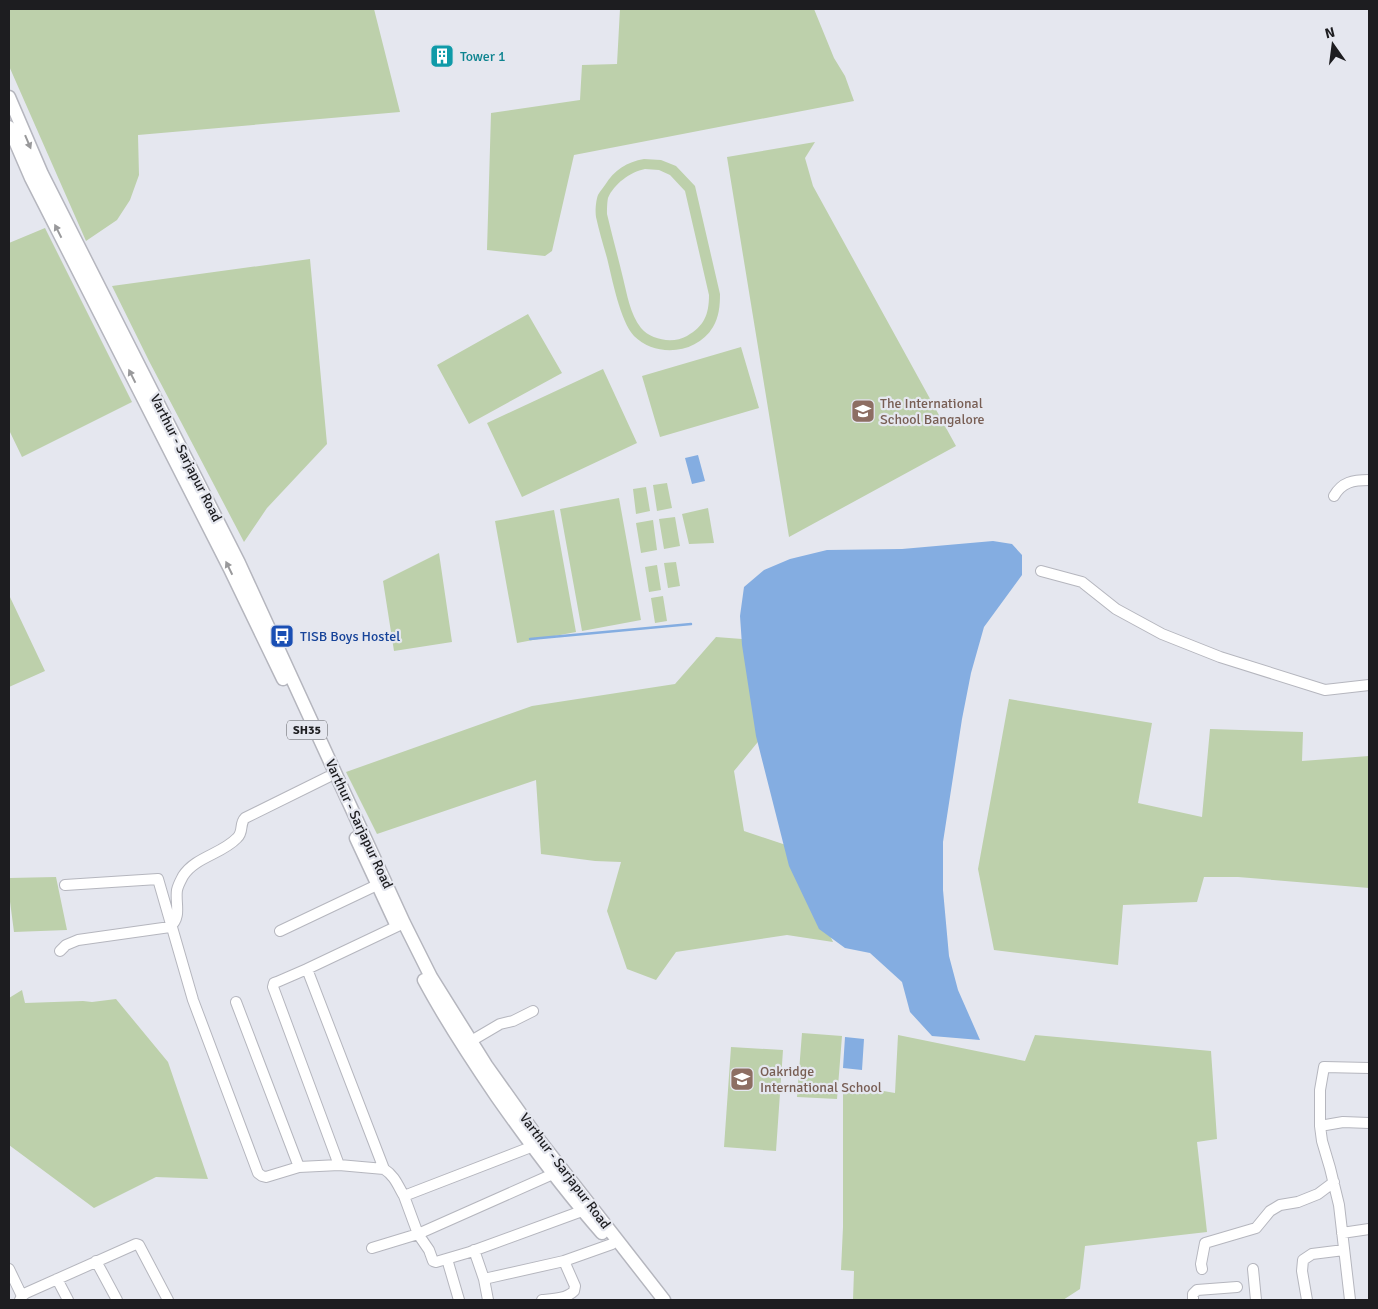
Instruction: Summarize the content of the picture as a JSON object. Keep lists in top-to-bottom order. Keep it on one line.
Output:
{"streets":{"main road":["Varthur - Sarjapur Road","SH35"]},"places":{"building":["Tower 1"],"school or university":["The International School Bangalore","Oakridge International School"],"bus stop":["TISB Boys Hostel"]},"north":"top"}
